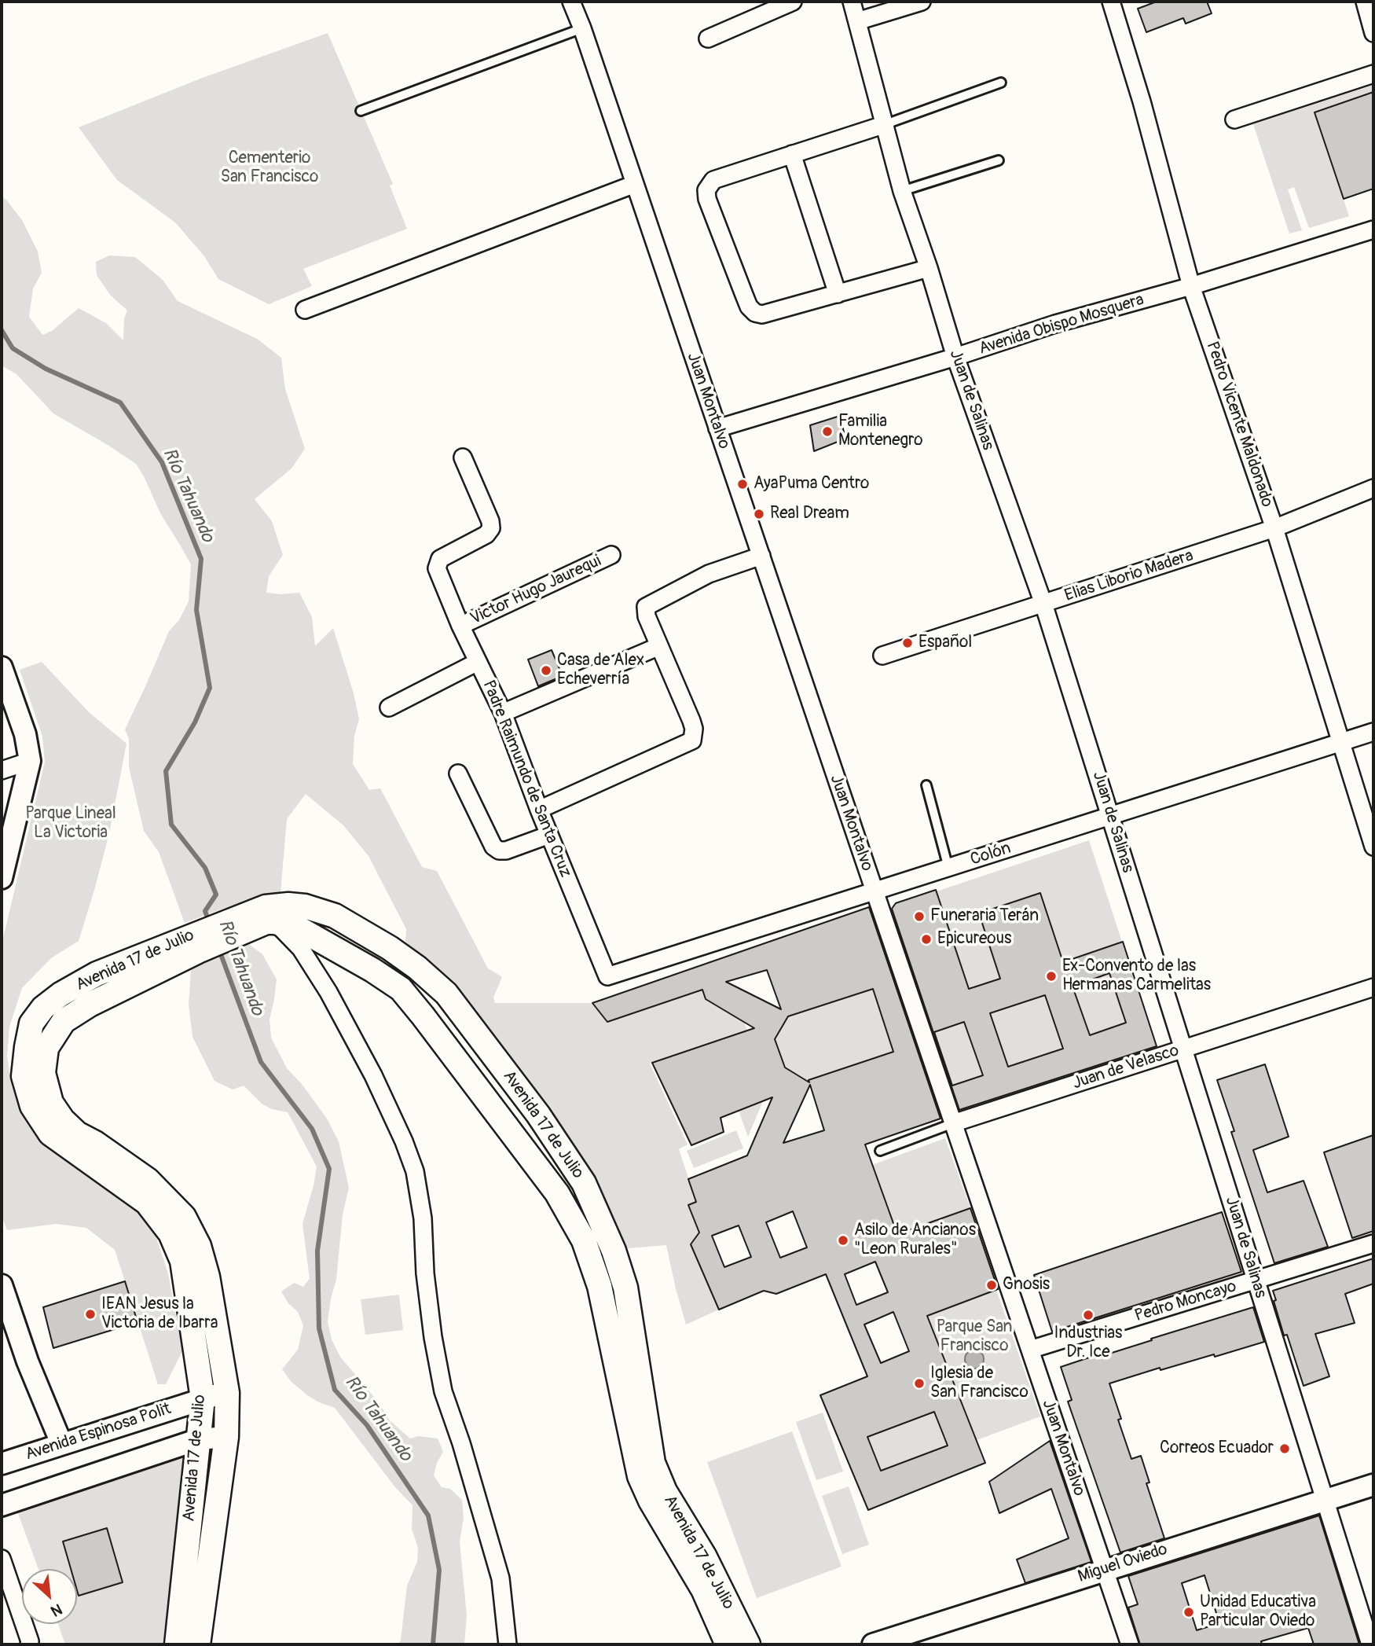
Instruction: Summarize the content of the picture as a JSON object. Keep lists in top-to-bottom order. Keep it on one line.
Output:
{"streets":{"main road":["Avenida 17 de Julio"],"street":["Avenida Obispo Mosquera","Juan de Salinas","Juan Montalvo","Pedro Vicente Maldonado","Elias Liborio Madera","Victor Hugo Jaurequi","Padre Raimundo de Santa Cruz","Colón","Juan de Velasco","Pedro Moncayo","Avenida Espinosa Polit","Miguel Oviedo"]},"crossings":[["Avenida Obispo Mosquera","Juan de Salinas"],["Avenida Obispo Mosquera","Juan Montalvo"],["Avenida Obispo Mosquera","Pedro Vicente Maldonado"],["Juan de Salinas","Elias Liborio Madera"],["Juan de Salinas","Colón"],["Juan de Salinas","Juan de Velasco"],["Juan de Salinas","Pedro Moncayo"],["Juan de Salinas","Miguel Oviedo"],["Juan Montalvo","Colón"],["Juan Montalvo","Juan de Velasco"],["Juan Montalvo","Pedro Moncayo"],["Juan Montalvo","Miguel Oviedo"],["Pedro Vicente Maldonado","Elias Liborio Madera"],["Pedro Vicente Maldonado","Colón"],["Victor Hugo Jaurequi","Padre Raimundo de Santa Cruz"],["Padre Raimundo de Santa Cruz","Colón"],["Avenida 17 de Julio","Avenida Espinosa Polit"]],"water":["Río Tahuando"],"parks":["Cementerio San Francisco","Parque Lineal La Victoria","Parque San Francisco"],"places":["Familia Montenegro","AyaPuma Centro","Real Dream","Español","Casa de Alex Echeverría","Funeraria Terán","Epicureous","Ex-Convento de las Hermanas Carmelitas","Asilo de Ancianos \"Leon Rurales\"","Gnosis","IEAN Jesus la Victoria de Ibarra","Industrias Dr. Ice","Iglesia de San Francisco","Correos Ecuador","Unidad Educativa Particular Oviedo"],"north":"bottom right"}
